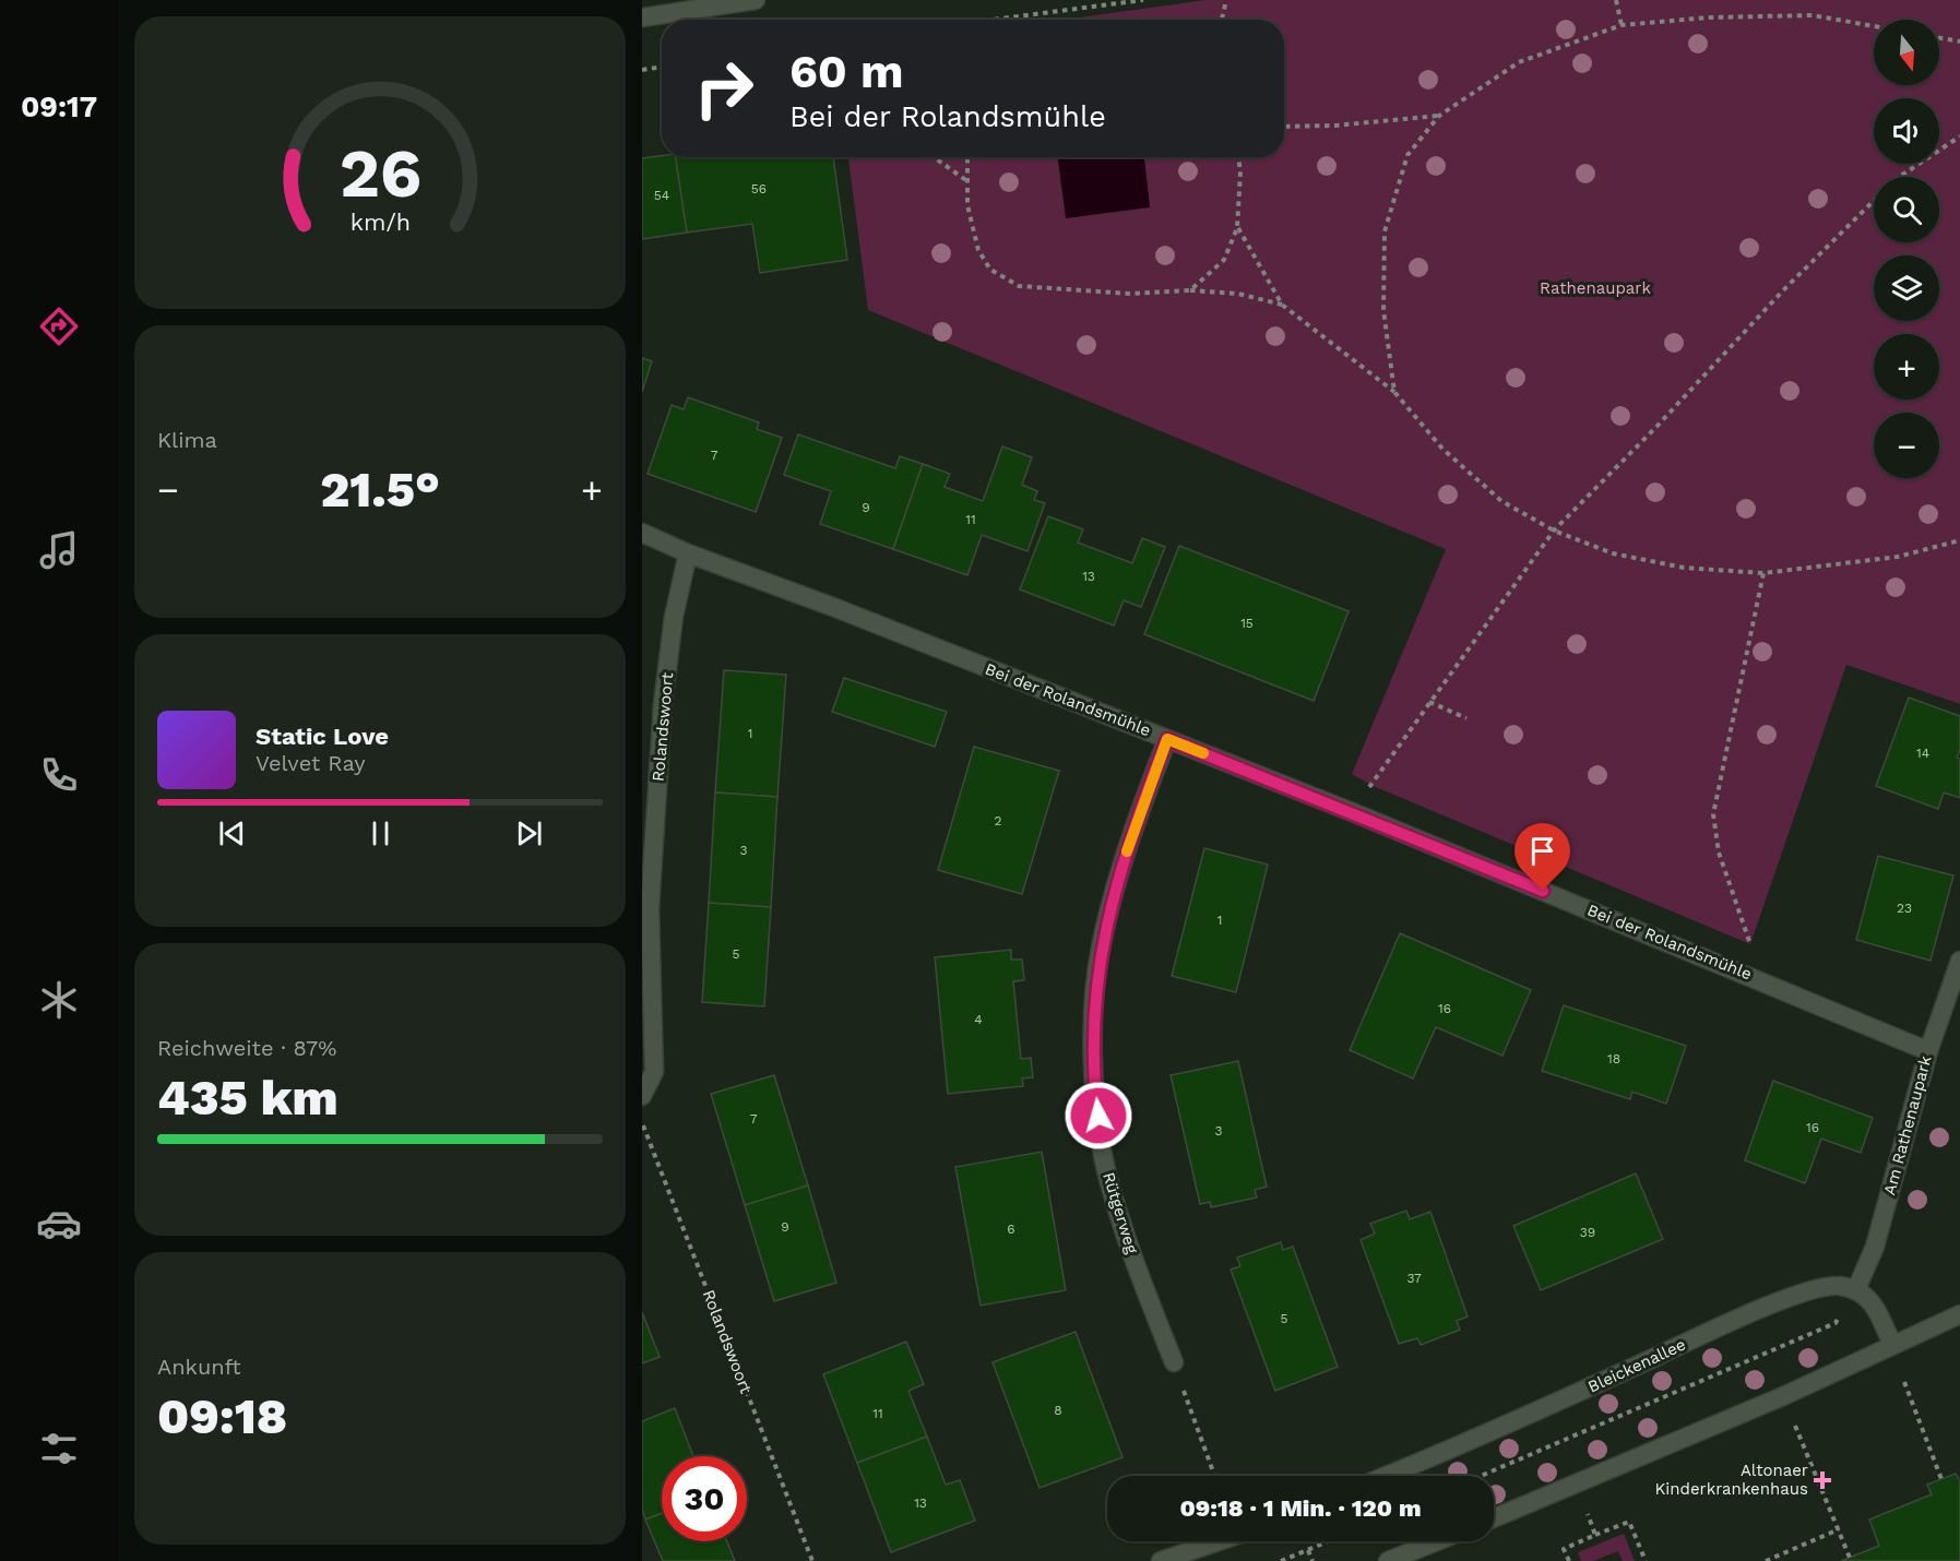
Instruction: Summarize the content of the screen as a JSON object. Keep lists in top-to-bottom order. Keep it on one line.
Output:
{"streets":{"street":["Bei der Rolandsmühle","Rolandswoort","Am Rathenaupark","Rütgerweg","Bleickenallee"]},"crossings":[["Bei der Rolandsmühle","Rolandswoort"],["Bei der Rolandsmühle","Am Rathenaupark"],["Bei der Rolandsmühle","Rütgerweg"],["Am Rathenaupark","Bleickenallee"]],"parks":["Rathenaupark"],"places":{"health":["Altonaer Kinderkrankenhaus"]},"house_numbers":["56","54","7","9","11","13","15","1","14","2","3","23","1","5","16","4","18","7","16","3","9","6","39","37","5","8","11","13"],"north":"bottom","page":{"tabs":"09:17","map_buttons":["+","−"],"turn":["60 m","Bei der Rolandsmühle"],"tile":["Klima",["Reichweite · 87%","435 km"],["Ankunft","09:18"]],"heat":["−","21.5°","+"],"song":["Static Love","Velvet Ray"],"limit":"30","trip":"09:18 · 1 Min. · 120 m","gauge":["26","km/h"]}}
